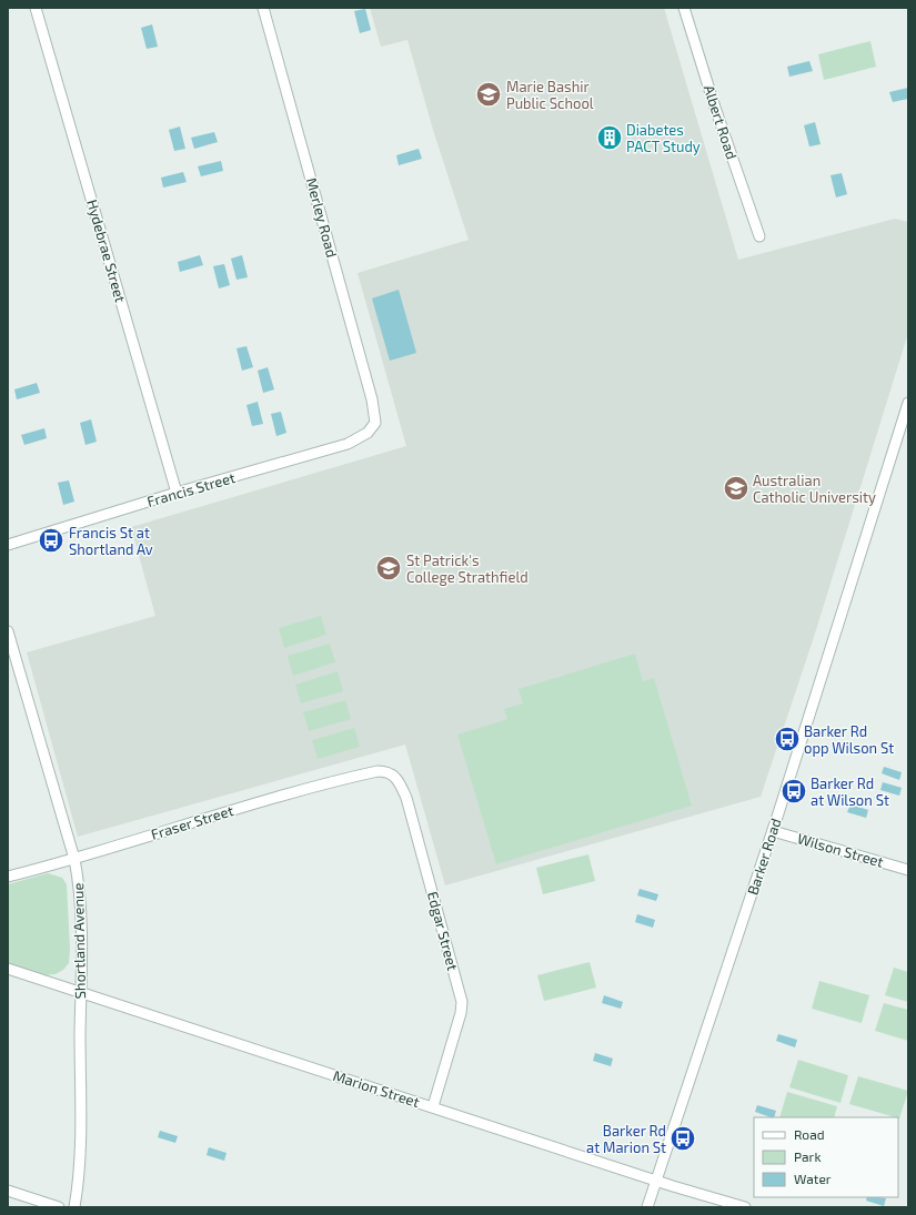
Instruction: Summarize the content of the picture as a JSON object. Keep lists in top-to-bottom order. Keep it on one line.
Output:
{"streets":{"street":["Albert Road","Merley Road","Hydebrae Street","Francis Street","Fraser Street","Wilson Street","Barker Road","Edgar Street","Shortland Avenue","Marion Street"]},"crossings":[["Merley Road","Francis Street"],["Hydebrae Street","Francis Street"],["Fraser Street","Edgar Street"],["Fraser Street","Shortland Avenue"],["Wilson Street","Barker Road"],["Barker Road","Marion Street"],["Edgar Street","Marion Street"],["Shortland Avenue","Marion Street"]],"places":{"school or university":["Marie Bashir Public School","Australian Catholic University","St Patrick's College Strathfield"],"building":["Diabetes PACT Study"],"bus stop":["Francis St at Shortland Av","Barker Rd opp Wilson St","Barker Rd at Wilson St","Barker Rd at Marion St"]},"legend":["Road","Park","Water"]}
